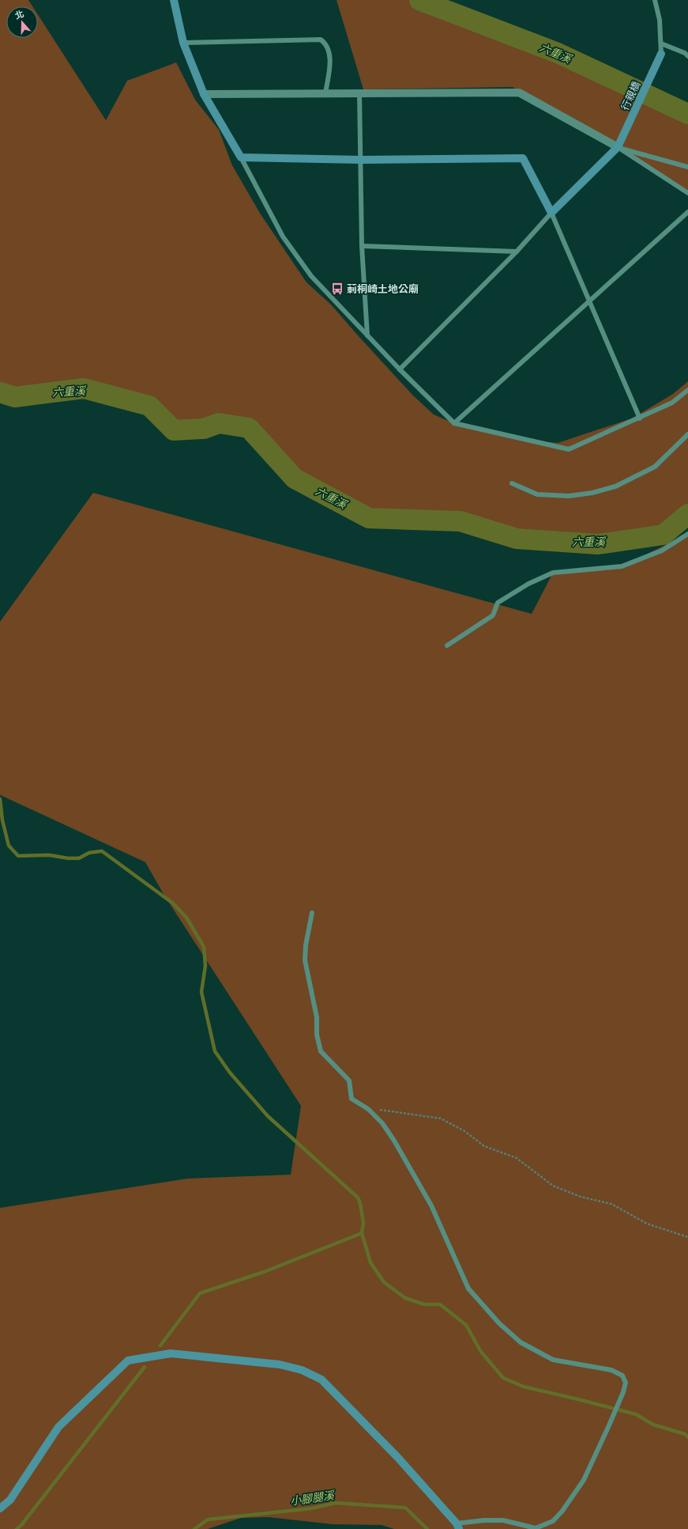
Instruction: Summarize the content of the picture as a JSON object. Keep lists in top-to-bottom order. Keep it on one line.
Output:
{"streets":{"street":["行親橋"]},"water":["六重溪","小腳腿溪"],"places":{"bus stop":["莿桐崎土地公廟"]},"north":"top"}
